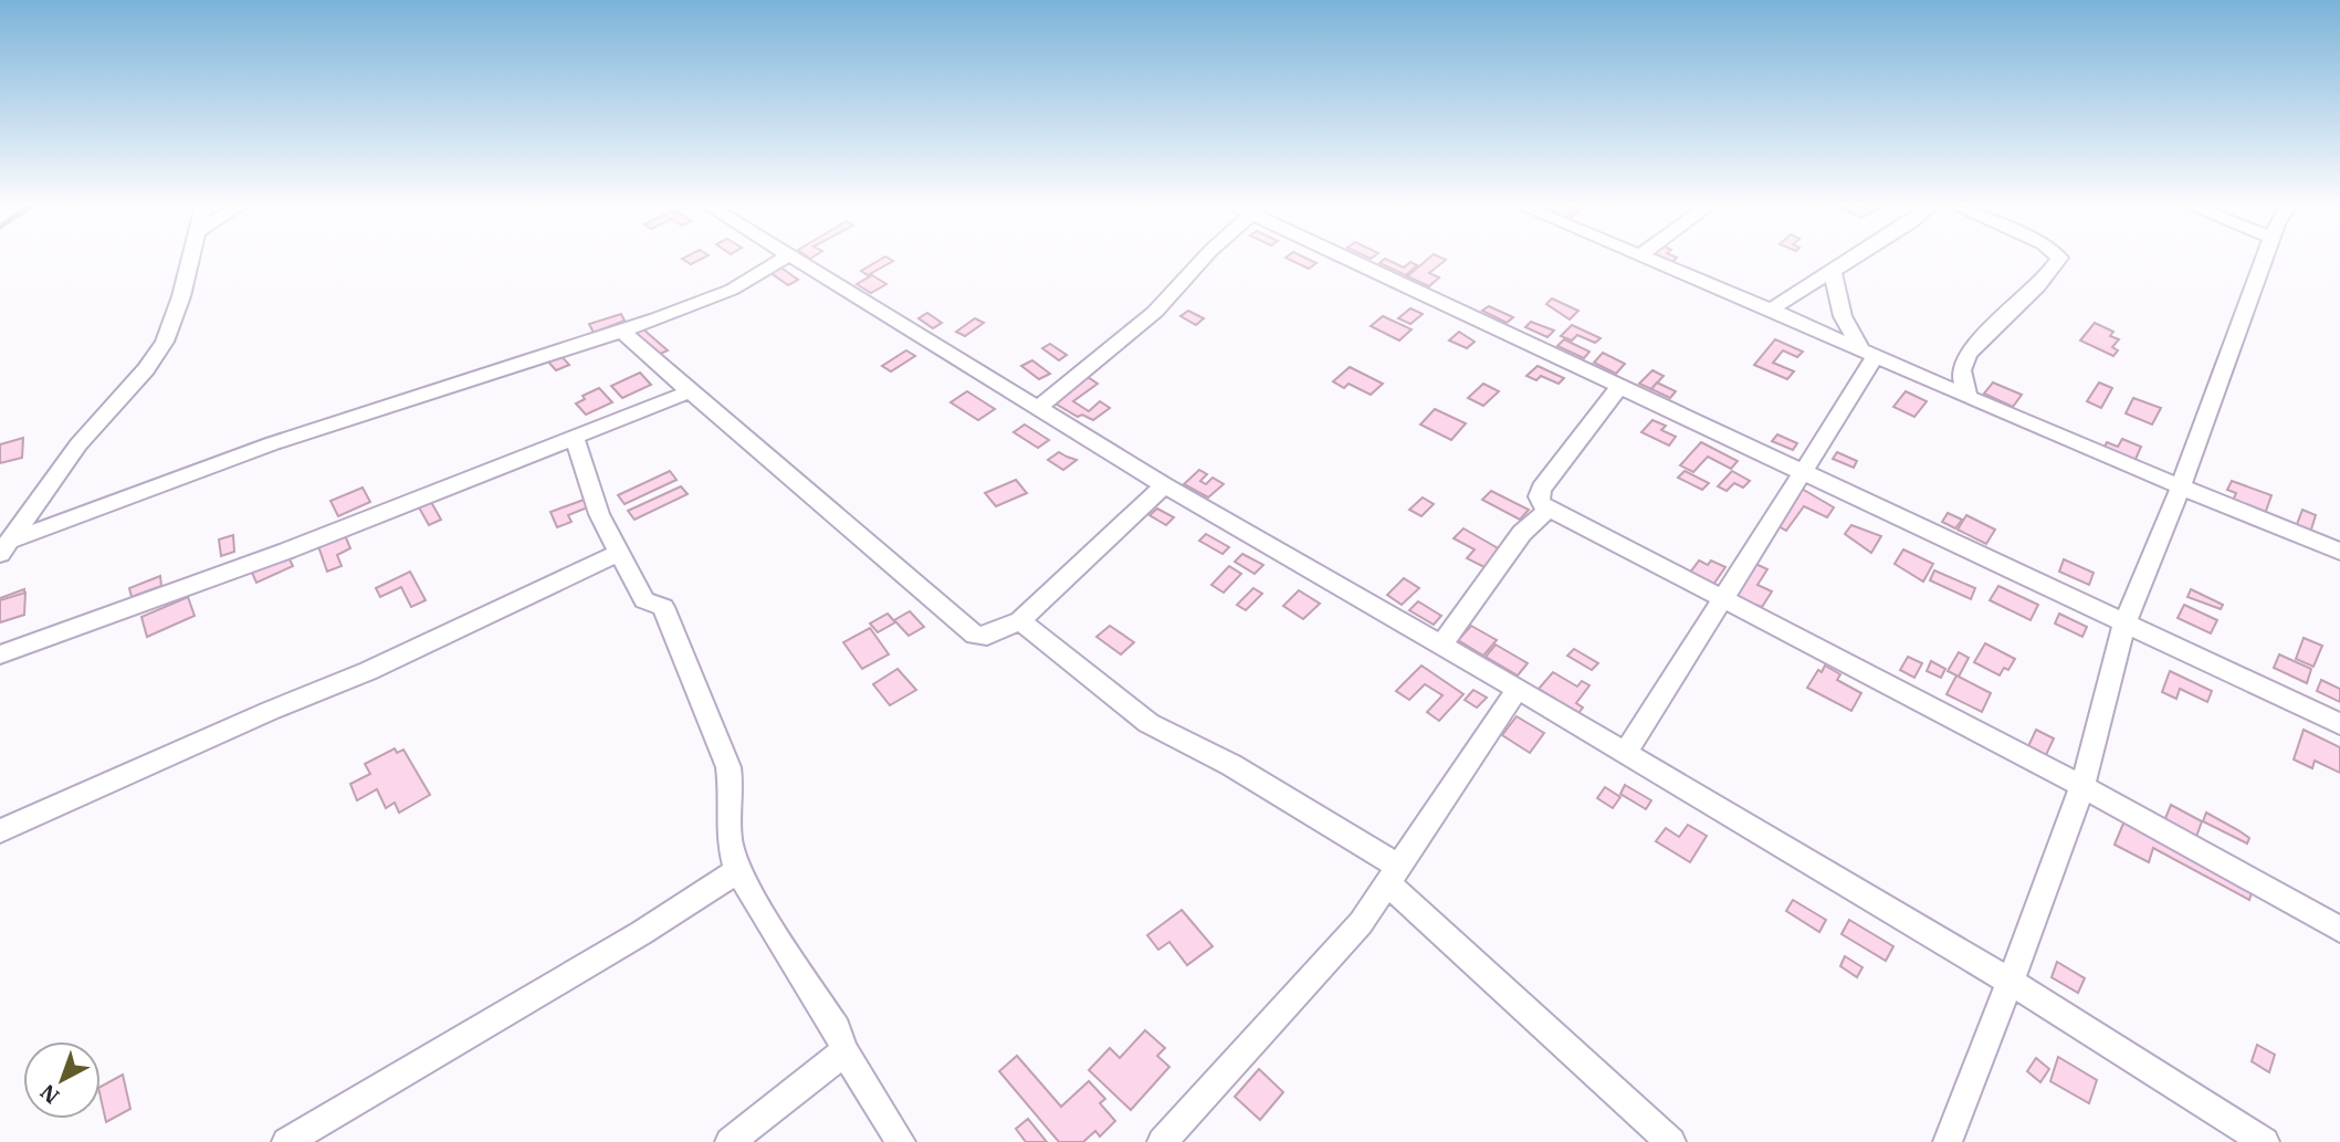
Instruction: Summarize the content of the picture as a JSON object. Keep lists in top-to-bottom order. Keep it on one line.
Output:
{"north":"bottom left"}
